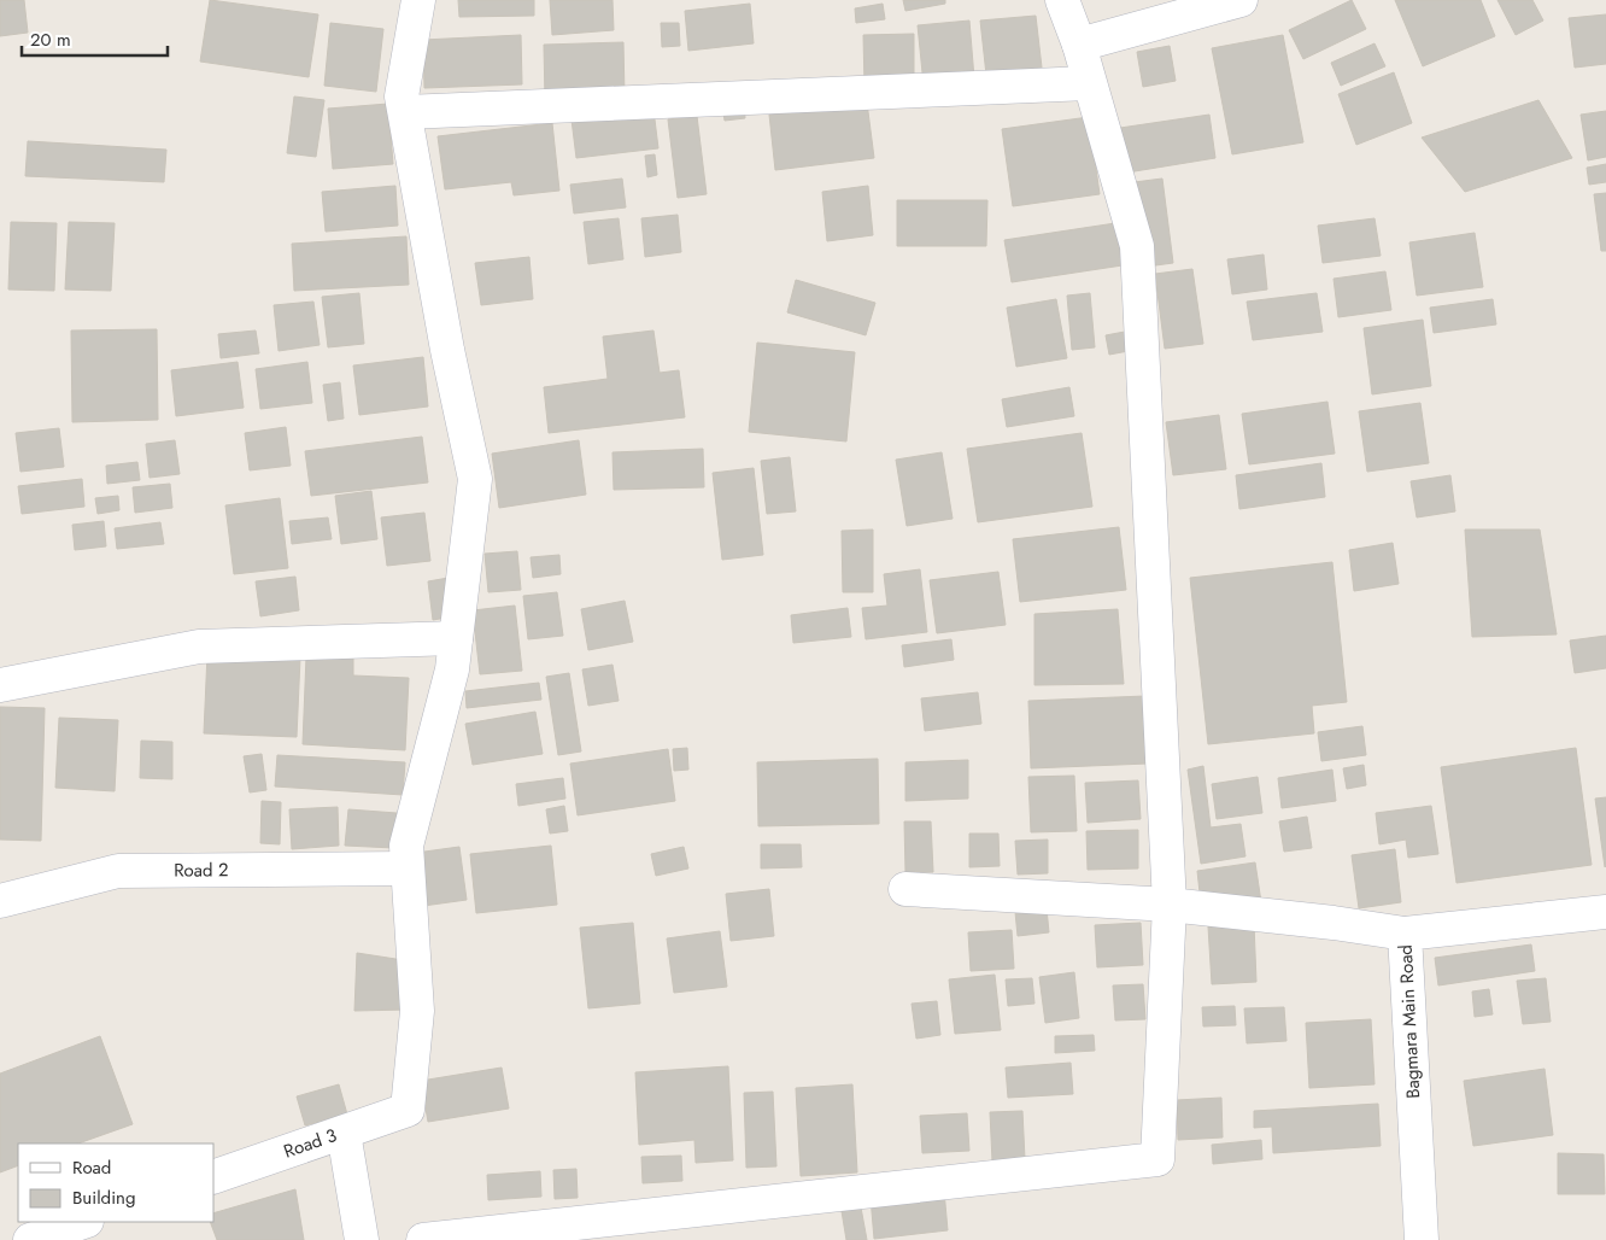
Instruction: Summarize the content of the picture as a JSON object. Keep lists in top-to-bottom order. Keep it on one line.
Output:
{"streets":{"street":["Road 2","Bagmara Main Road","Road 3"]},"crossings":[["Road 2","Road 3"]],"legend":["Road","Building"],"scale_bar":"20 m"}
